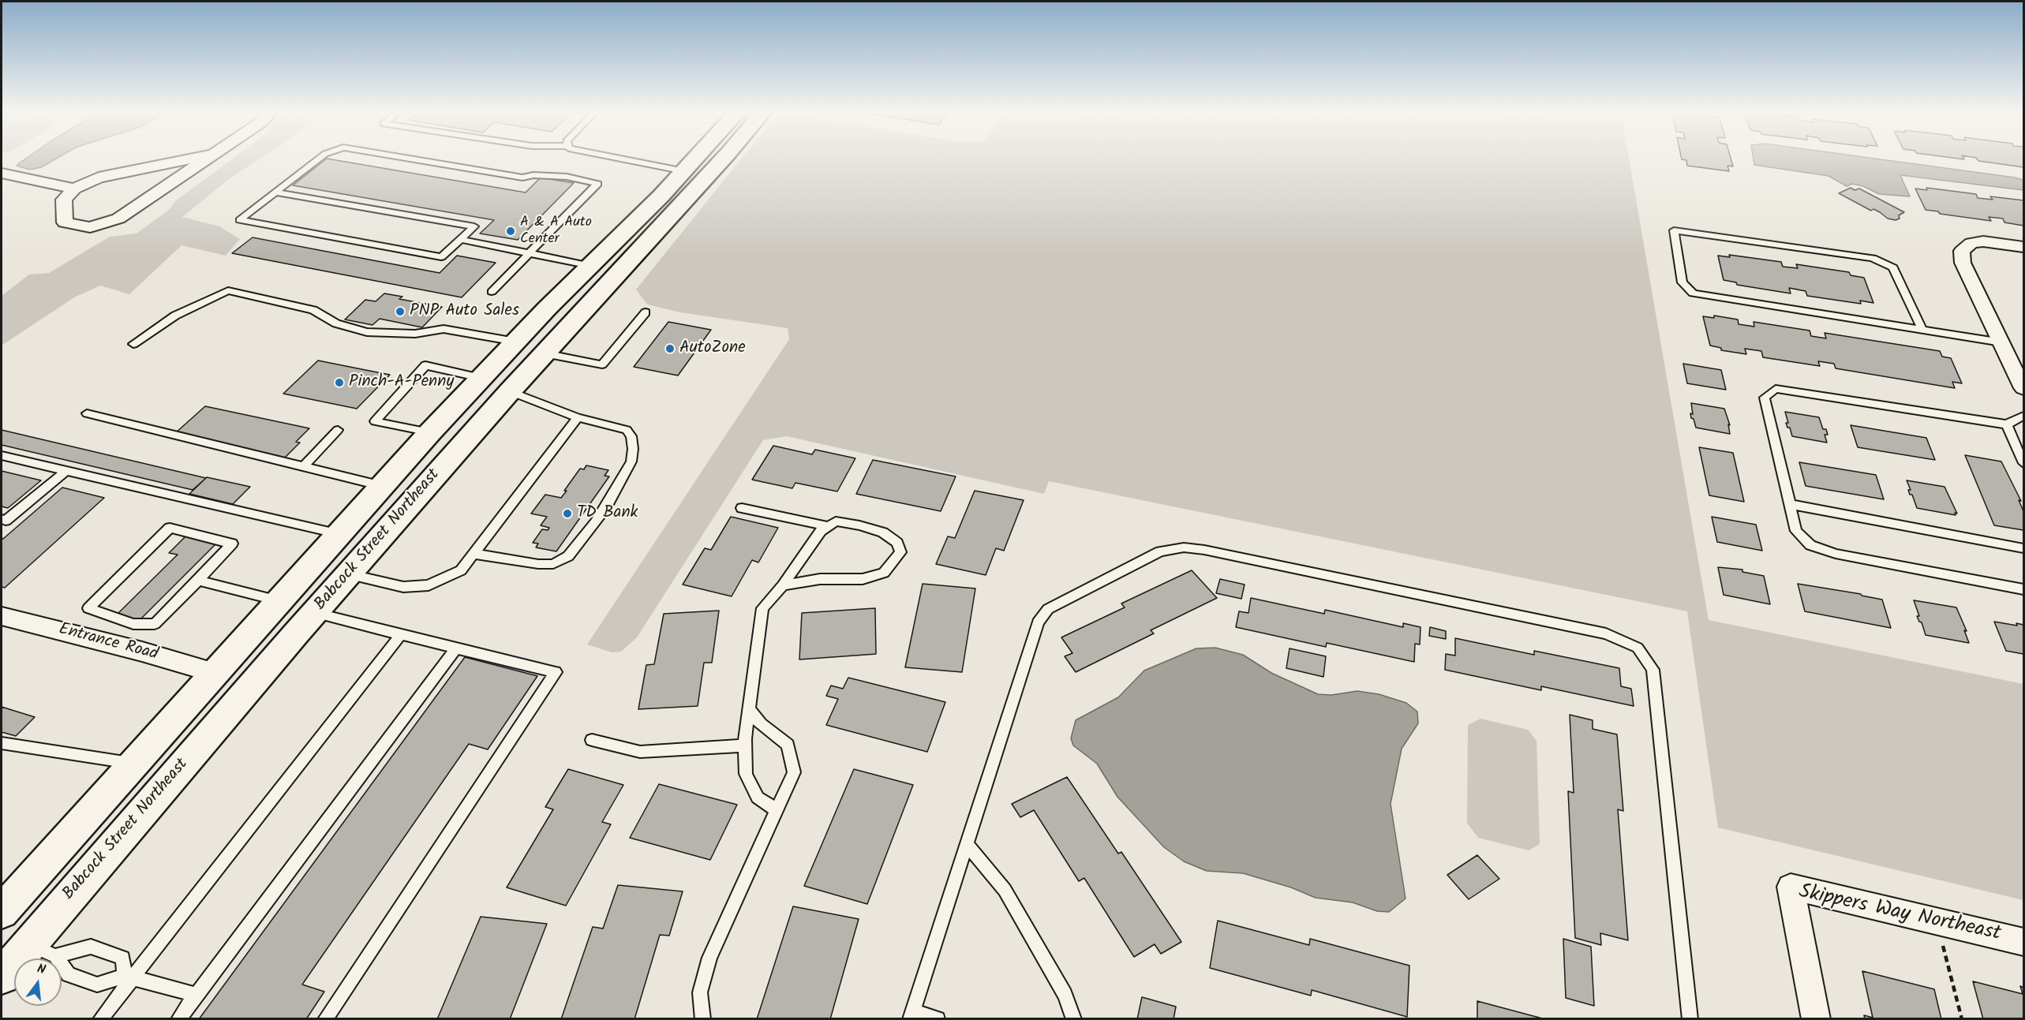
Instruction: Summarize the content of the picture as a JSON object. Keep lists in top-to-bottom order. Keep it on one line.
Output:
{"streets":{"main road":["Babcock Street Northeast"],"street":["Entrance Road","Skippers Way Northeast"]},"crossings":[["Babcock Street Northeast","Entrance Road"]],"places":["A & A Auto Center","PNP Auto Sales","AutoZone","Pinch-A-Penny","TD Bank"],"north":"top"}
